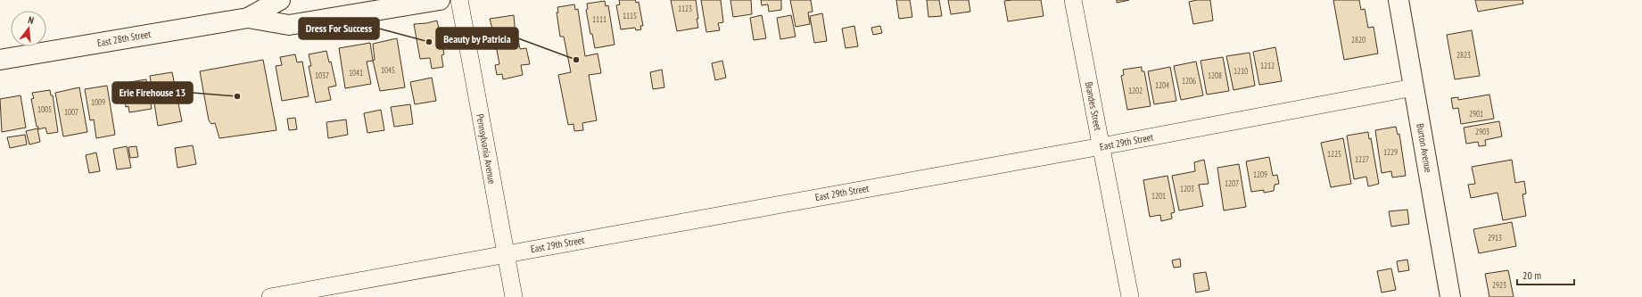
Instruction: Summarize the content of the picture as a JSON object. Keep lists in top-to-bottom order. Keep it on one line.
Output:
{"streets":{"street":["East 28th Street","Brandes Street","East 29th Street","Burton Avenue","Pennsylvania Avenue"]},"crossings":[["Brandes Street","East 29th Street"],["East 29th Street","Burton Avenue"],["East 29th Street","Pennsylvania Avenue"]],"places":["Dress For Success","Beauty by Patricia","Erie Firehouse 13"],"house_numbers":["1123","1115","1111","2820","2823","1212","1045","1210","1041","1037","1208","1206","1204","1202","1009","1005","1007","2901","2903","1229","1225","1227","1209","1207","1203","1201","2913","2923"],"scale_bar":"20 m","north":"top"}
